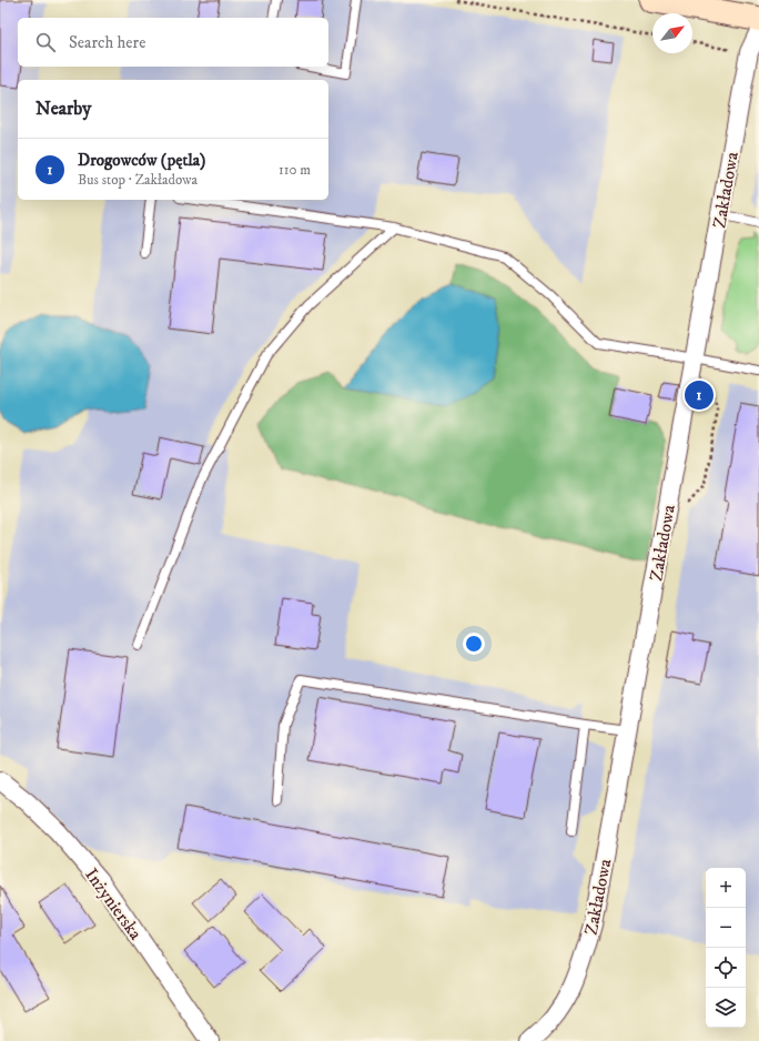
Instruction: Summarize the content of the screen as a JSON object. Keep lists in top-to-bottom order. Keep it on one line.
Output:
{"streets":{"street":["Zakładowa","Inżynierska"]},"north":"top right","page":{"search":"Search here","heading":"Nearby","list":[{"mark":"1","name":"Drogowców (pętla)","note":"Bus stop · Zakładowa","value":"110 m"}],"pins":"1","map_buttons":["+","−"]}}
